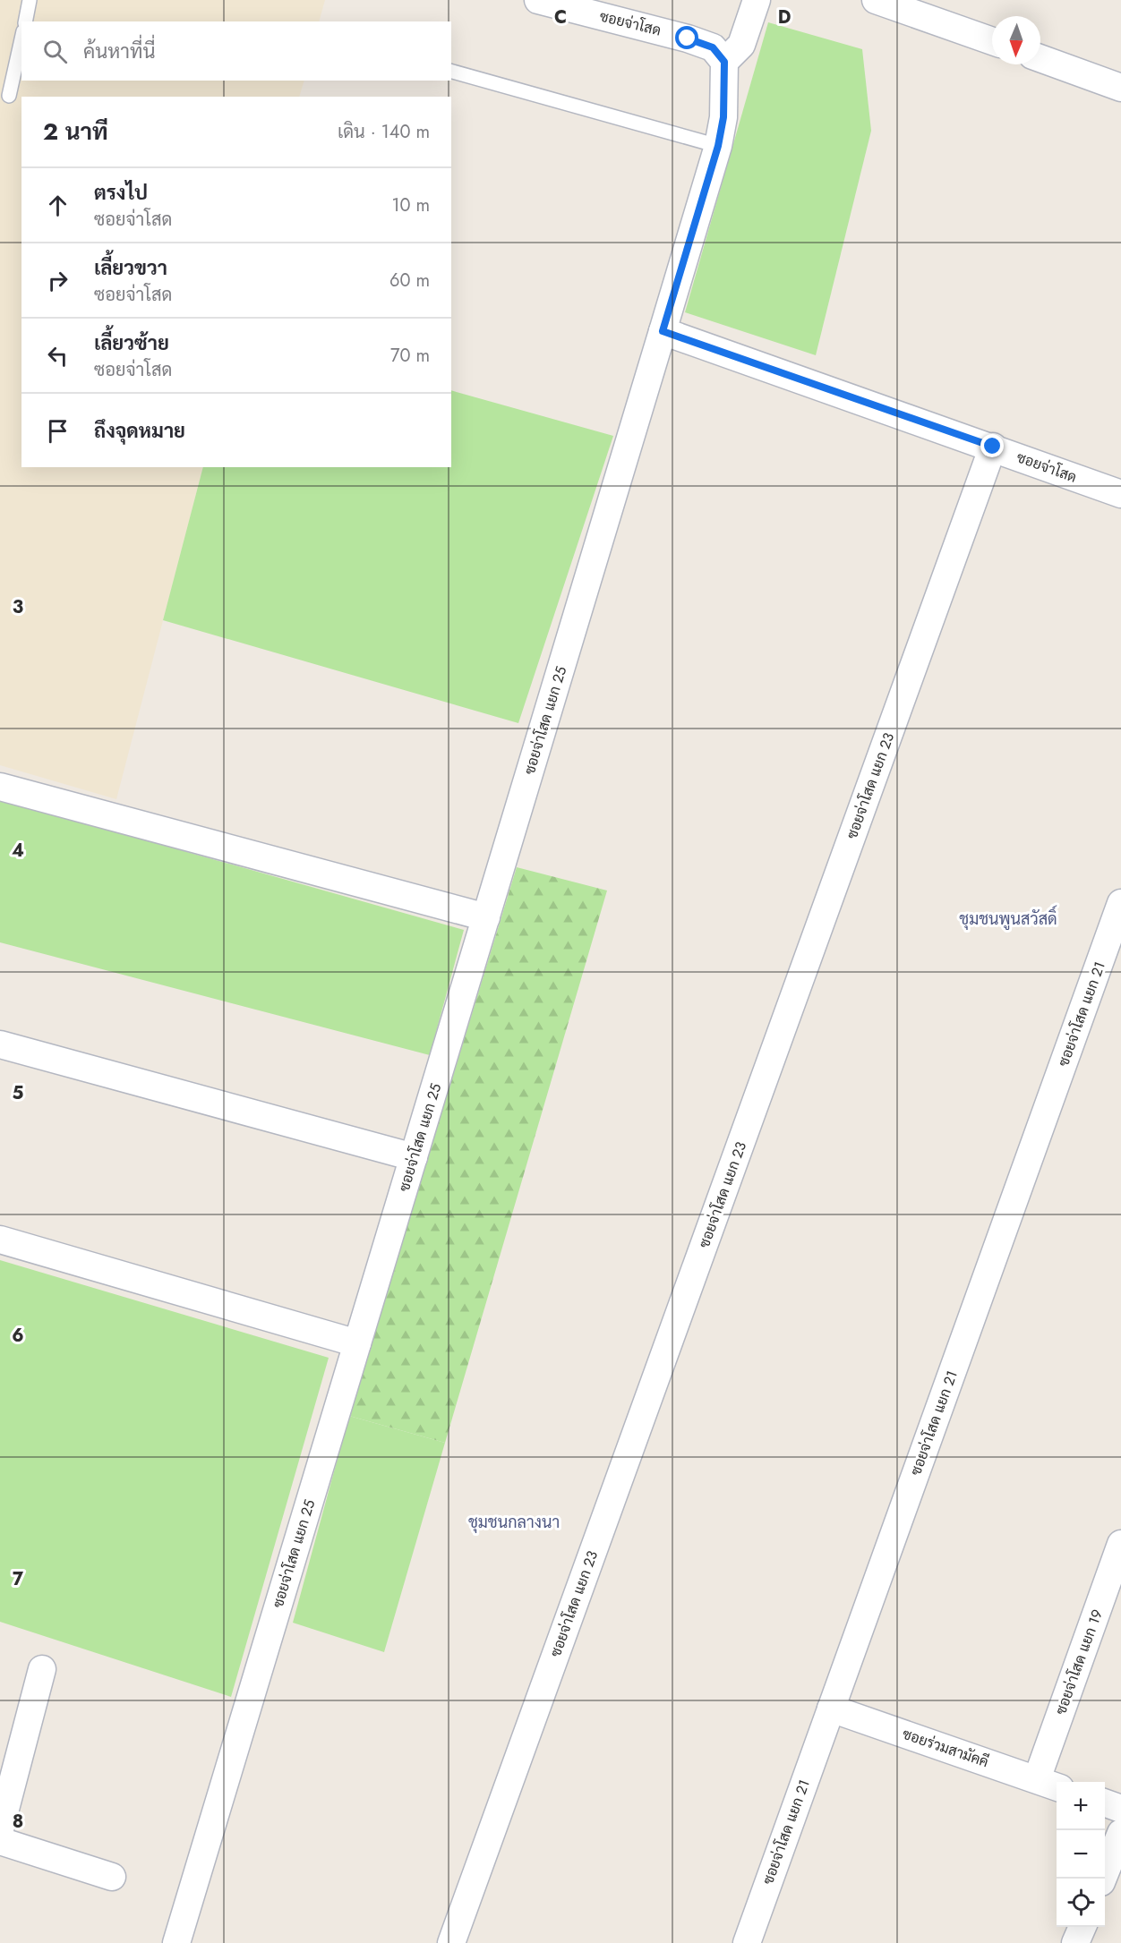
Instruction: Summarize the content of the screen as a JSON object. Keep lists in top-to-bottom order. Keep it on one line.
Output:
{"streets":{"street":["ซอยจ่าโสด","ซอยจ่าโสด แยก 25","ซอยจ่าโสด แยก 23","ซอยจ่าโสด แยก 21","ซอยจ่าโสด แยก 19","ซอยร่วมสามัคคี"]},"crossings":[["ซอยจ่าโสด","ซอยจ่าโสด แยก 25"],["ซอยจ่าโสด","ซอยจ่าโสด แยก 23"],["ซอยจ่าโสด แยก 21","ซอยร่วมสามัคคี"],["ซอยจ่าโสด แยก 19","ซอยร่วมสามัคคี"]],"districts":["ชุมชนพูนสวัสดิ์","ชุมชนกลางนา"],"north":"bottom","page":{"search":"ค้นหาที่นี่","heading":["2 นาที","เดิน · 140 m"],"list":[["ตรงไป","ซอยจ่าโสด","10 m"],["เลี้ยวขวา","ซอยจ่าโสด","60 m"],["เลี้ยวซ้าย","ซอยจ่าโสด","70 m"],"ถึงจุดหมาย"],"map_buttons":["+","−"]},"grid":{"columns":["C","D"],"rows":["3","4","5","6","7","8"]}}
